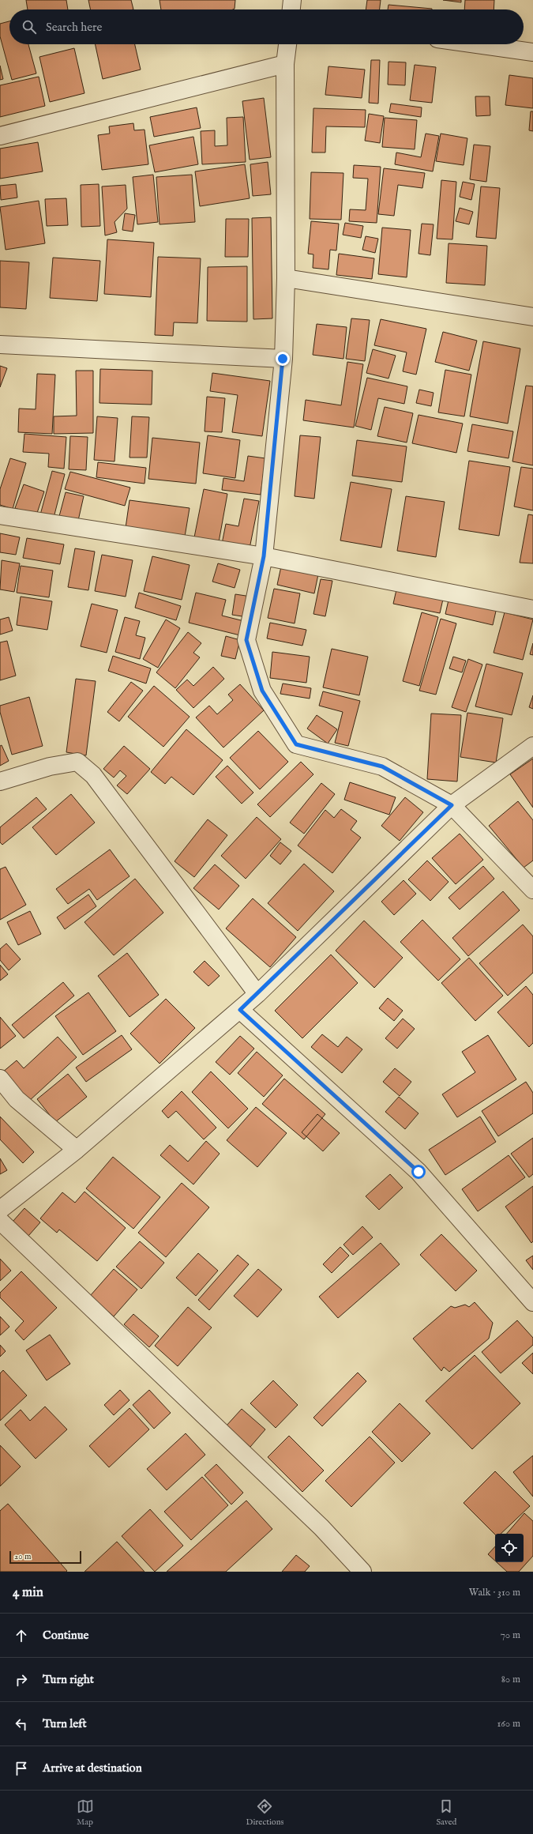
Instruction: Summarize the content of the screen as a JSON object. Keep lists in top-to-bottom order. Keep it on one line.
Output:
{"scale_bar":"20 m","page":{"search":"Search here","scale":"20 m","heading":["4 min","Walk · 310 m"],"list":[["Continue","70 m"],["Turn right","80 m"],["Turn left","160 m"],"Arrive at destination"],"nav":["Map","Directions","Saved"]}}
